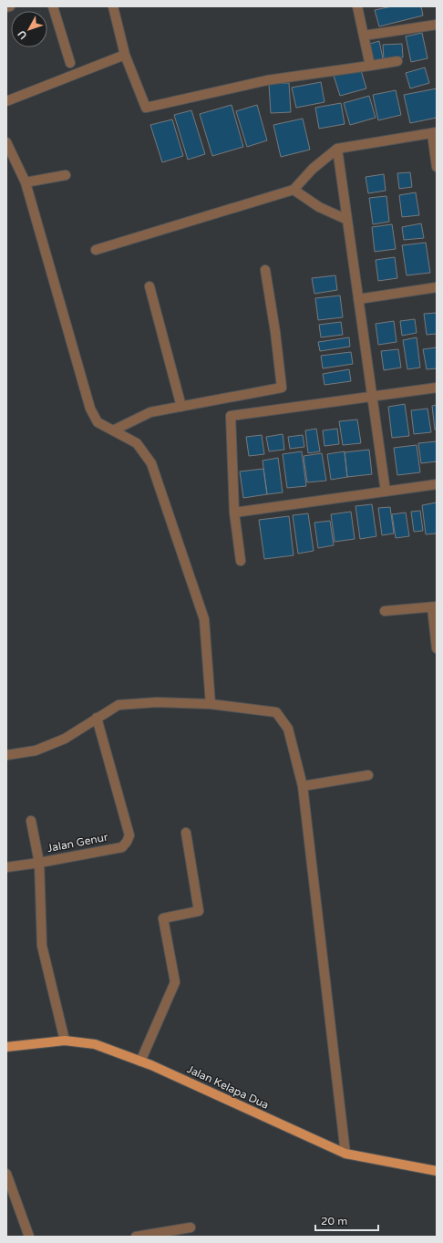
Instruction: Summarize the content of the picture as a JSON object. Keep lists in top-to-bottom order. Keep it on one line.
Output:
{"streets":{"main road":["Jalan Kelapa Dua"],"street":["Jalan Genur"]},"crossings":[["Jalan Genur","Jalan Kelapa Dua"]],"scale_bar":"20 m","north":"bottom left"}
